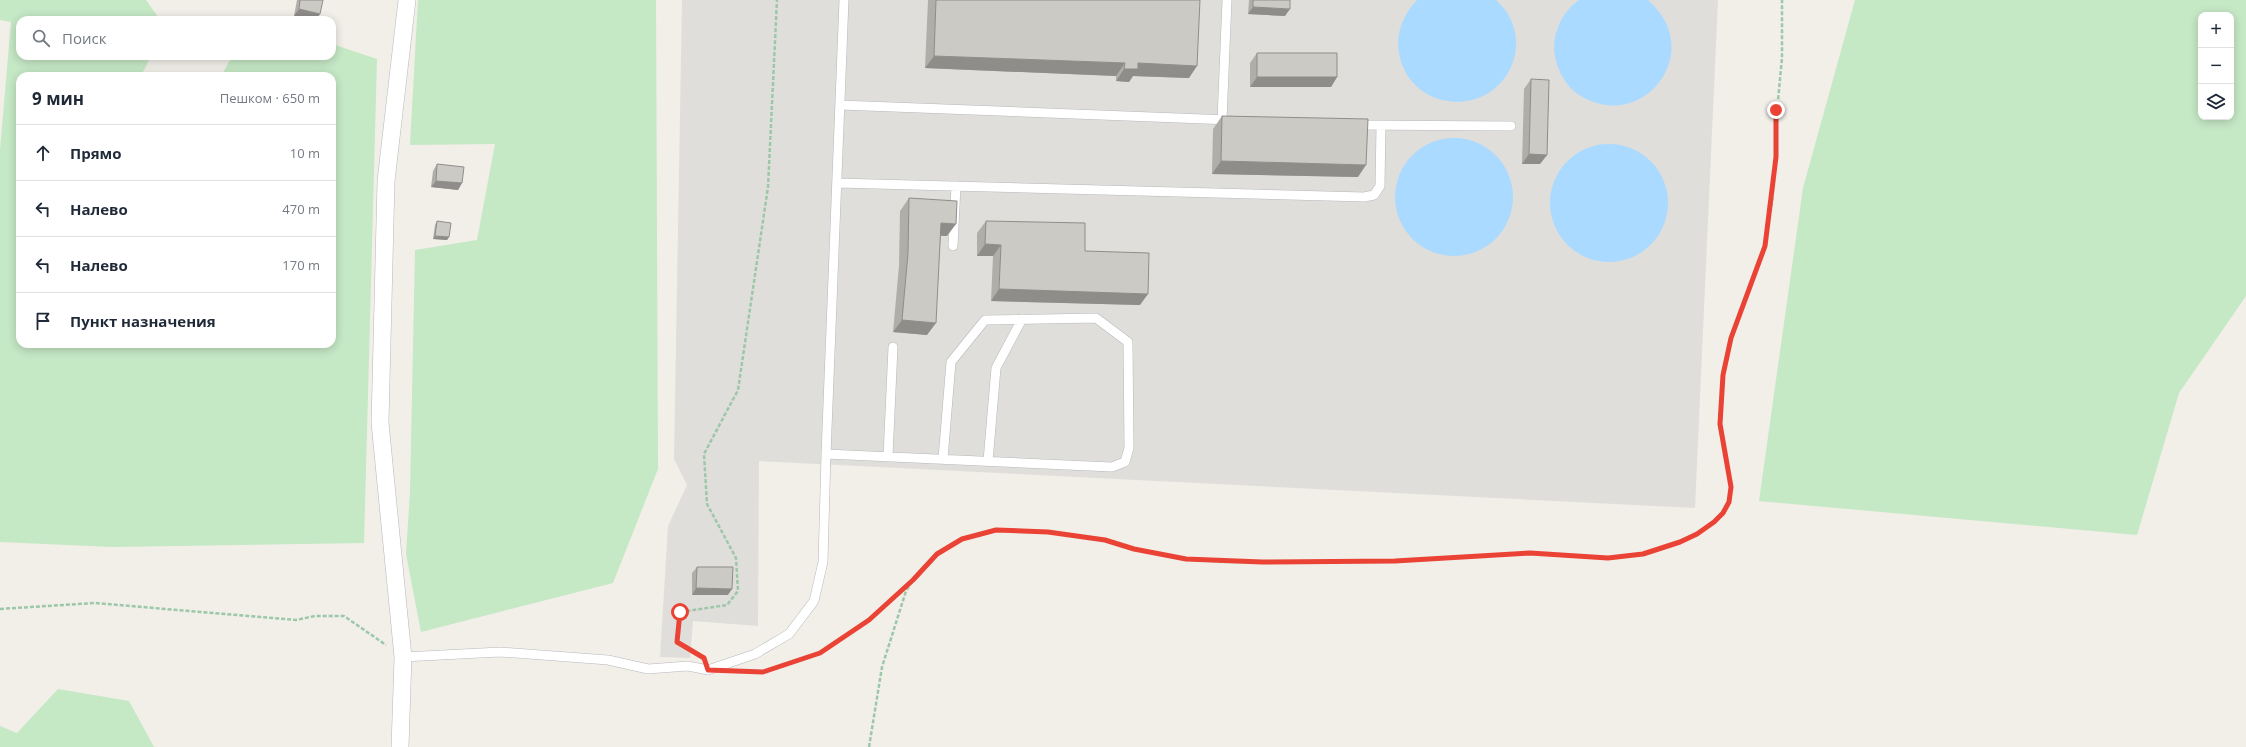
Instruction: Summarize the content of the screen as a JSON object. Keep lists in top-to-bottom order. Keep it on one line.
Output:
{"page":{"map_buttons":["+","−"],"search":"Поиск","heading":["9 мин","Пешком · 650 m"],"list":[["Прямо","10 m"],["Налево","470 m"],["Налево","170 m"],"Пункт назначения"]}}
